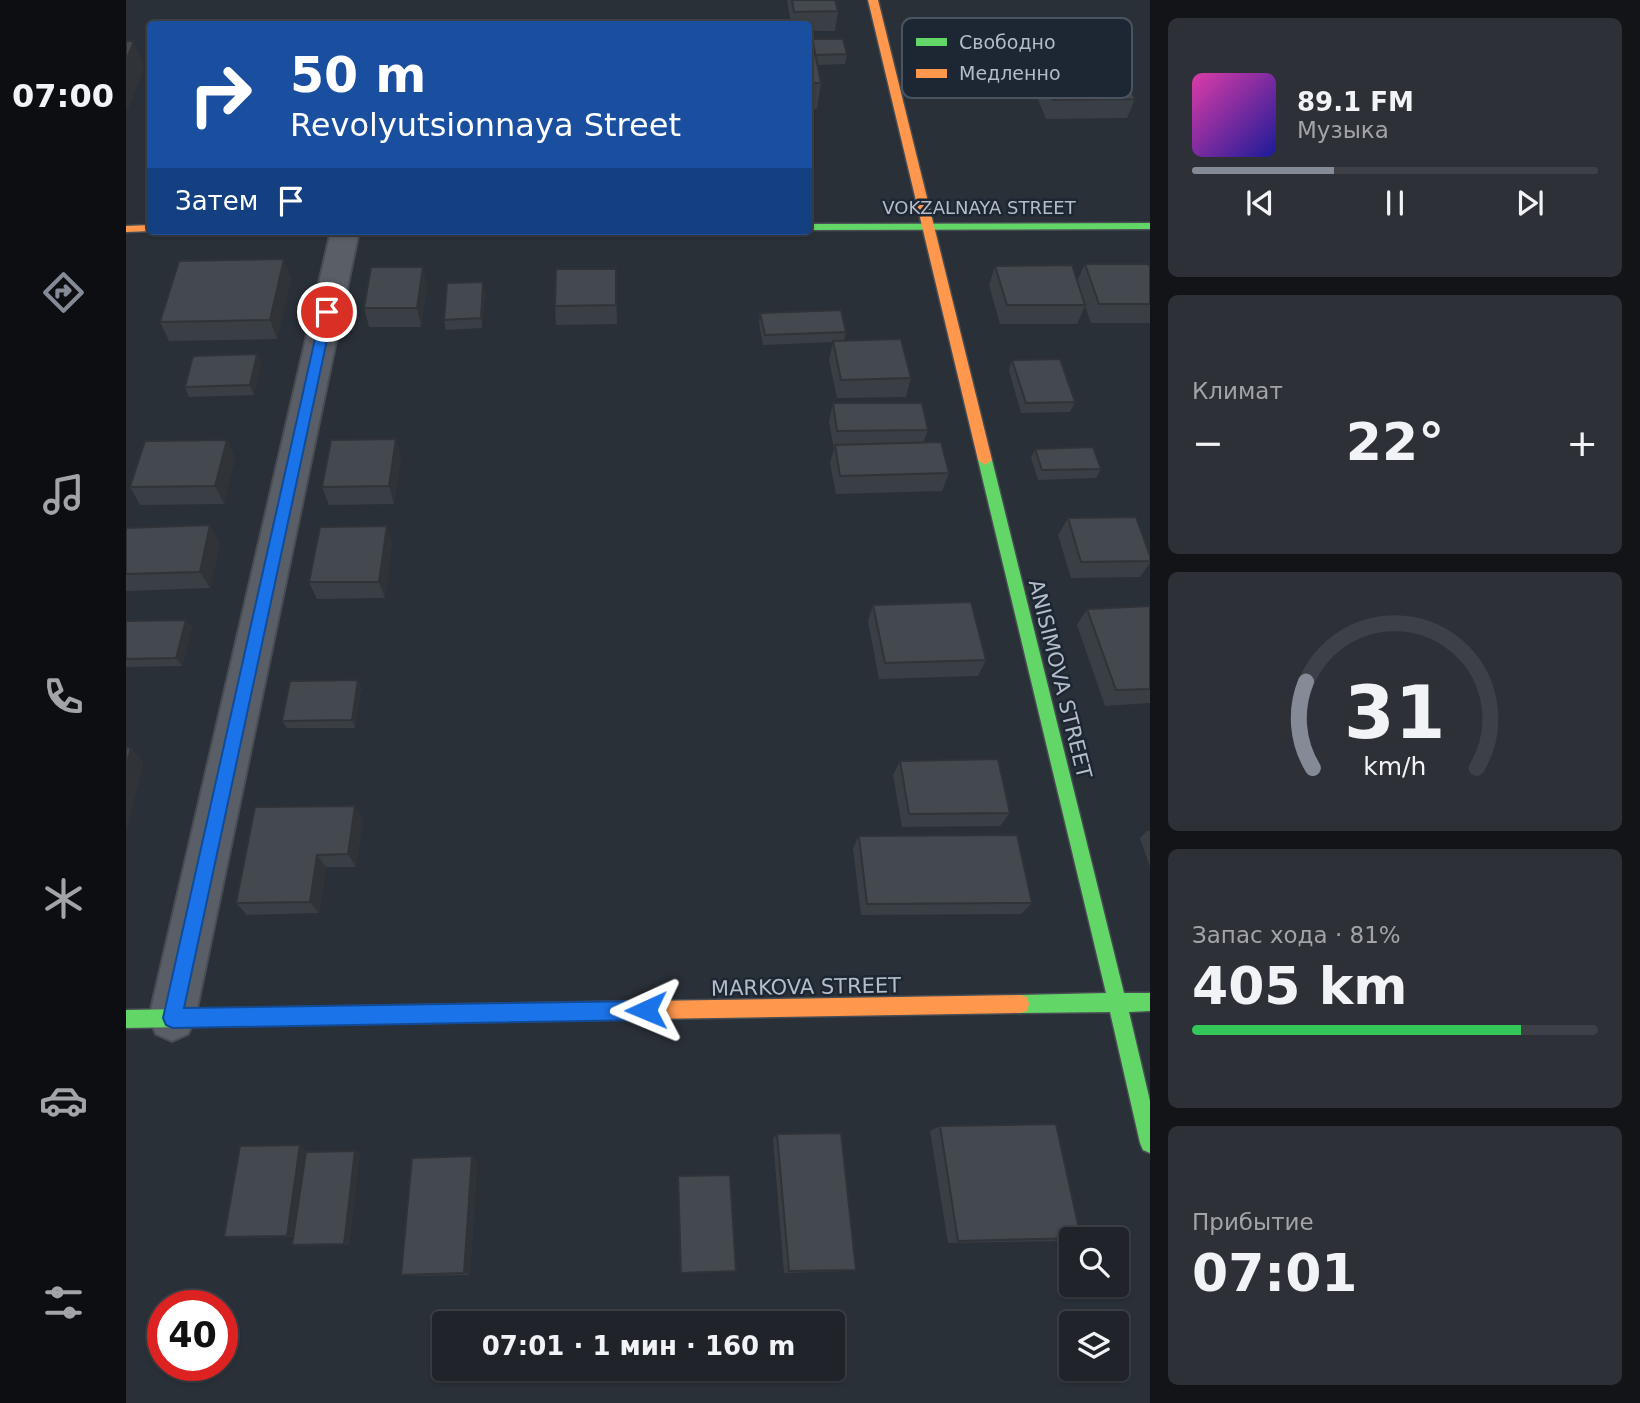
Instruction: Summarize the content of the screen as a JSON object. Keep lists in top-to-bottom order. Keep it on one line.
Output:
{"streets":{"street":["VOKZALNAYA STREET","ANISIMOVA STREET","MARKOVA STREET"]},"crossings":[["VOKZALNAYA STREET","ANISIMOVA STREET"],["ANISIMOVA STREET","MARKOVA STREET"]],"legend":["Свободно","Медленно"],"page":{"tabs":"07:00","turn":["50 m","Revolyutsionnaya Street"],"song":["89.1 FM","Музыка"],"then":"Затем","tile":["Климат",["Запас хода · 81%","405 km"],["Прибытие","07:01"]],"heat":["−","22°","+"],"limit":"40","trip":"07:01 · 1 мин · 160 m","gauge":["31","km/h"]}}
